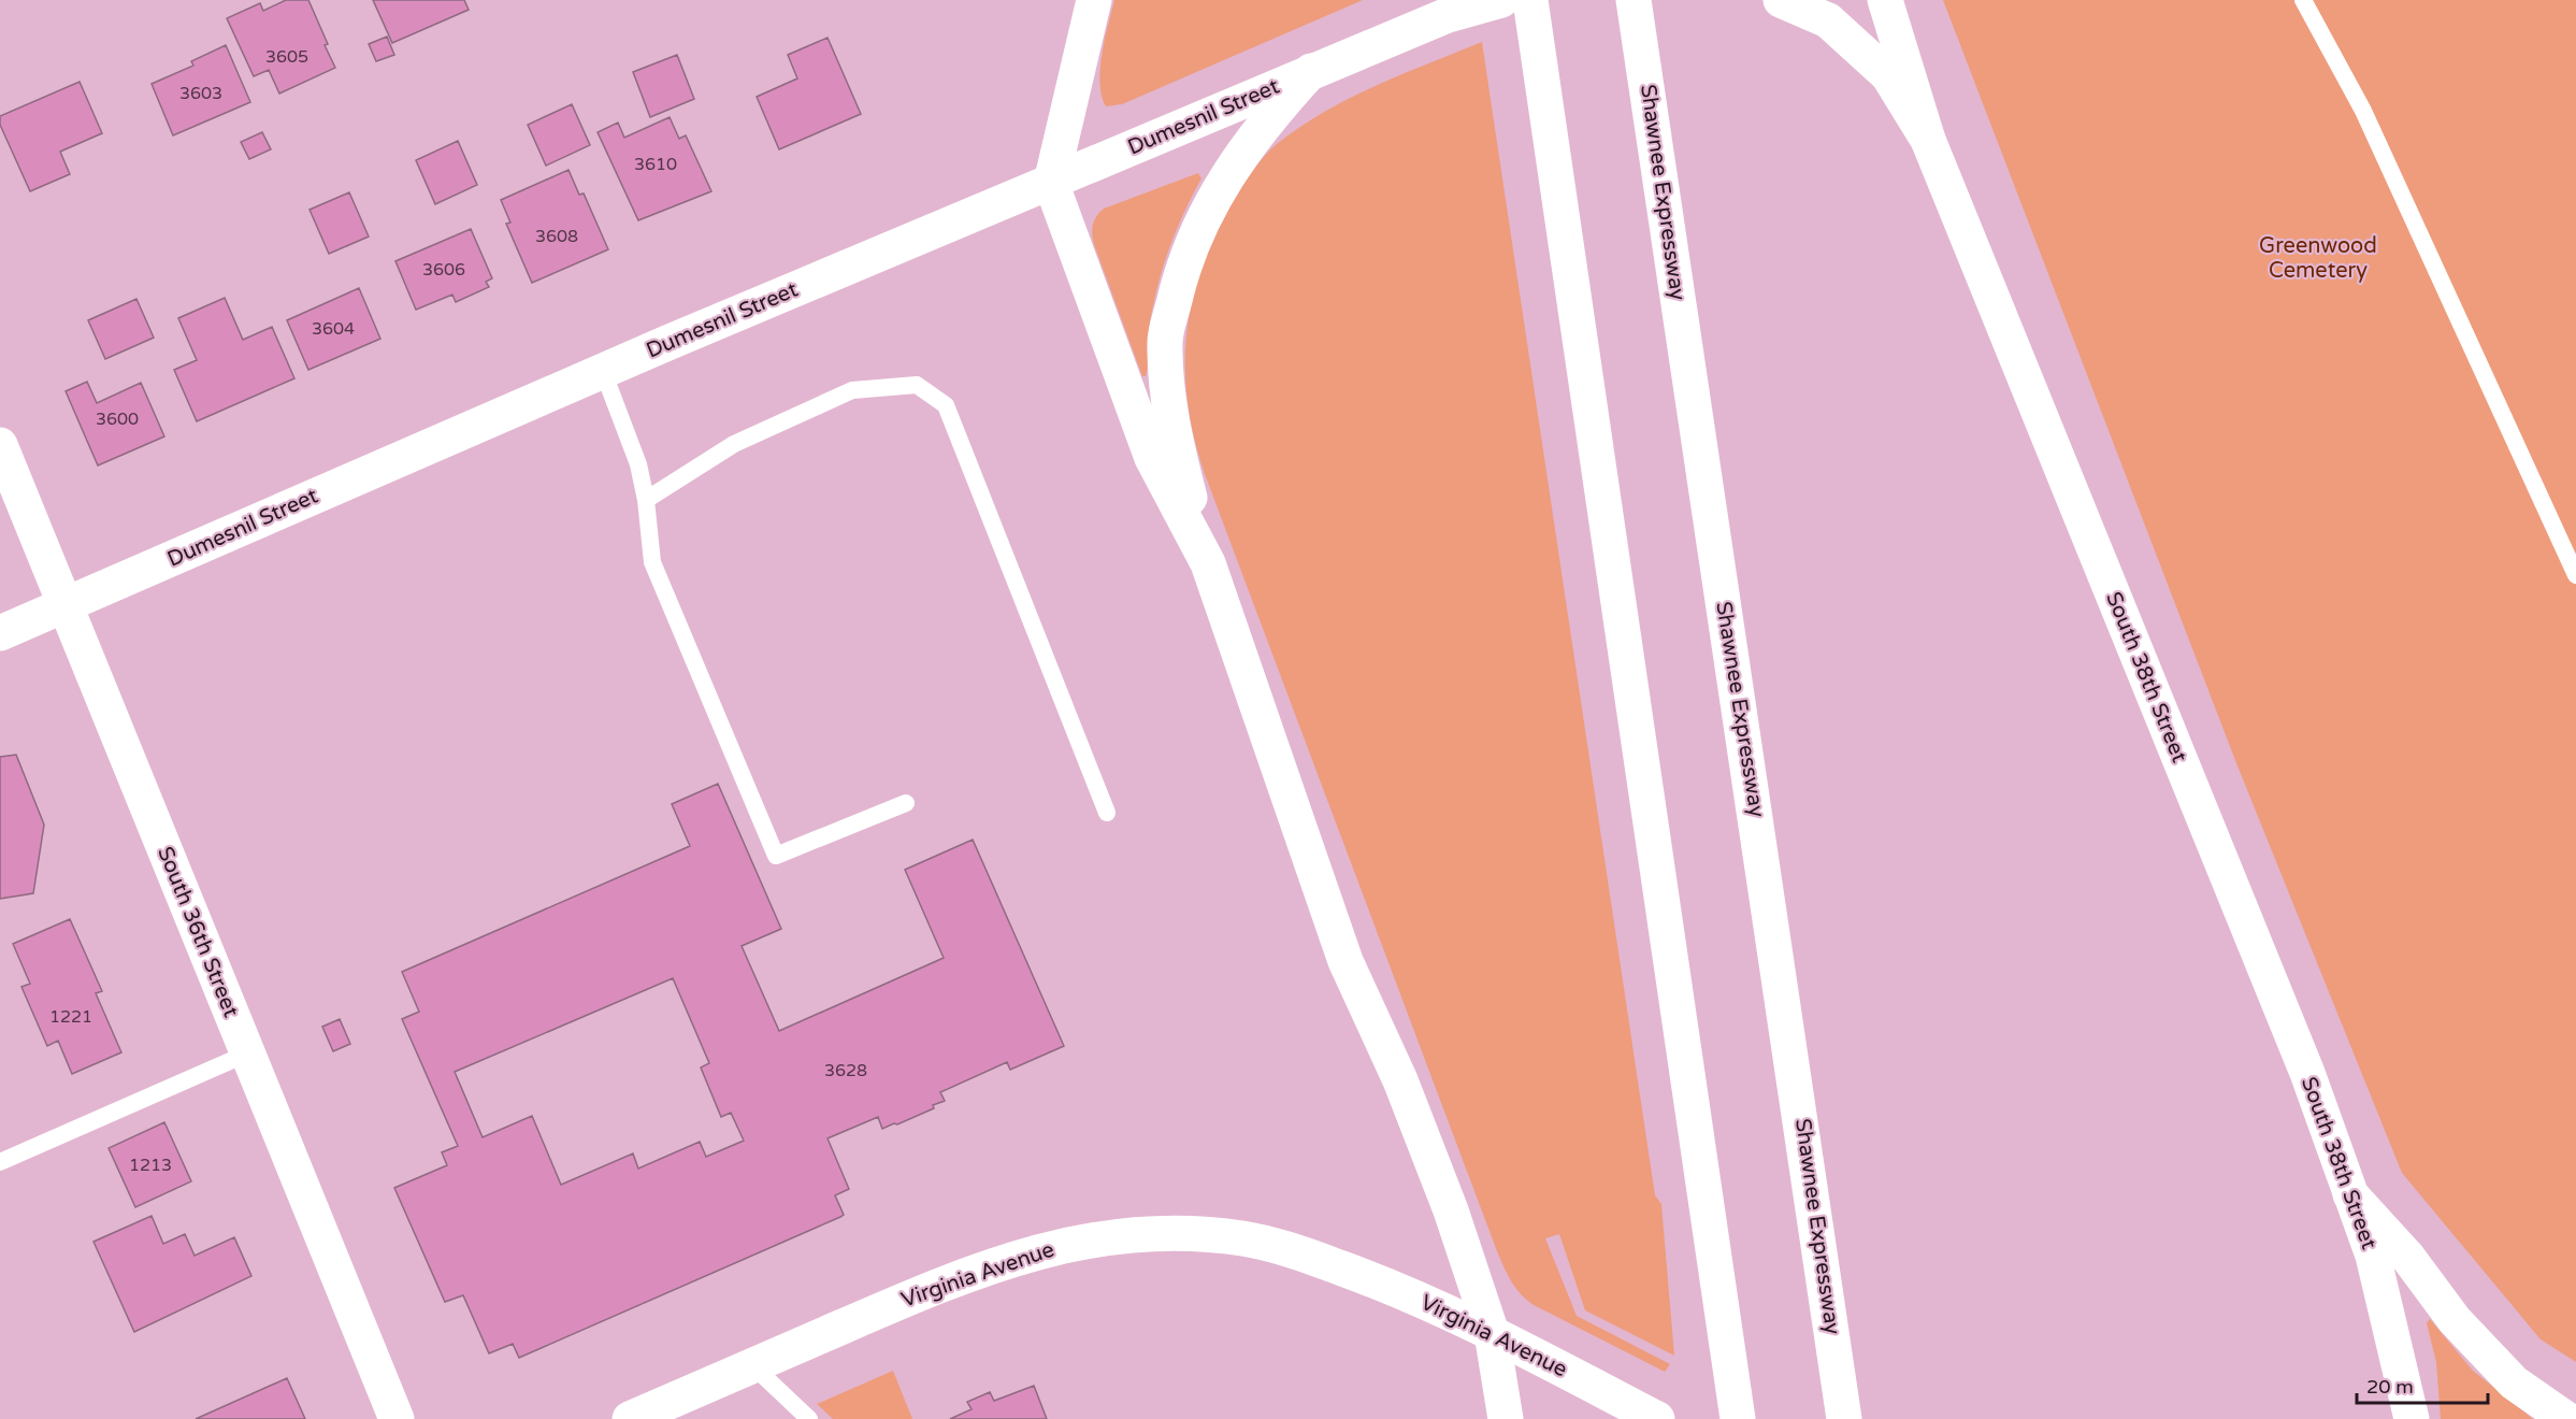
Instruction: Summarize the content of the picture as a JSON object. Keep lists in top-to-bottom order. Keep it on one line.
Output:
{"streets":{"main road":["Dumesnil Street","Shawnee Expressway","South 38th Street","South 36th Street","Virginia Avenue"]},"crossings":[["Dumesnil Street","South 36th Street"]],"parks":["Greenwood Cemetery"],"house_numbers":["3605","3603","3610","3608","3606","3604","3600","1221","3628","1213"],"scale_bar":"20 m"}
